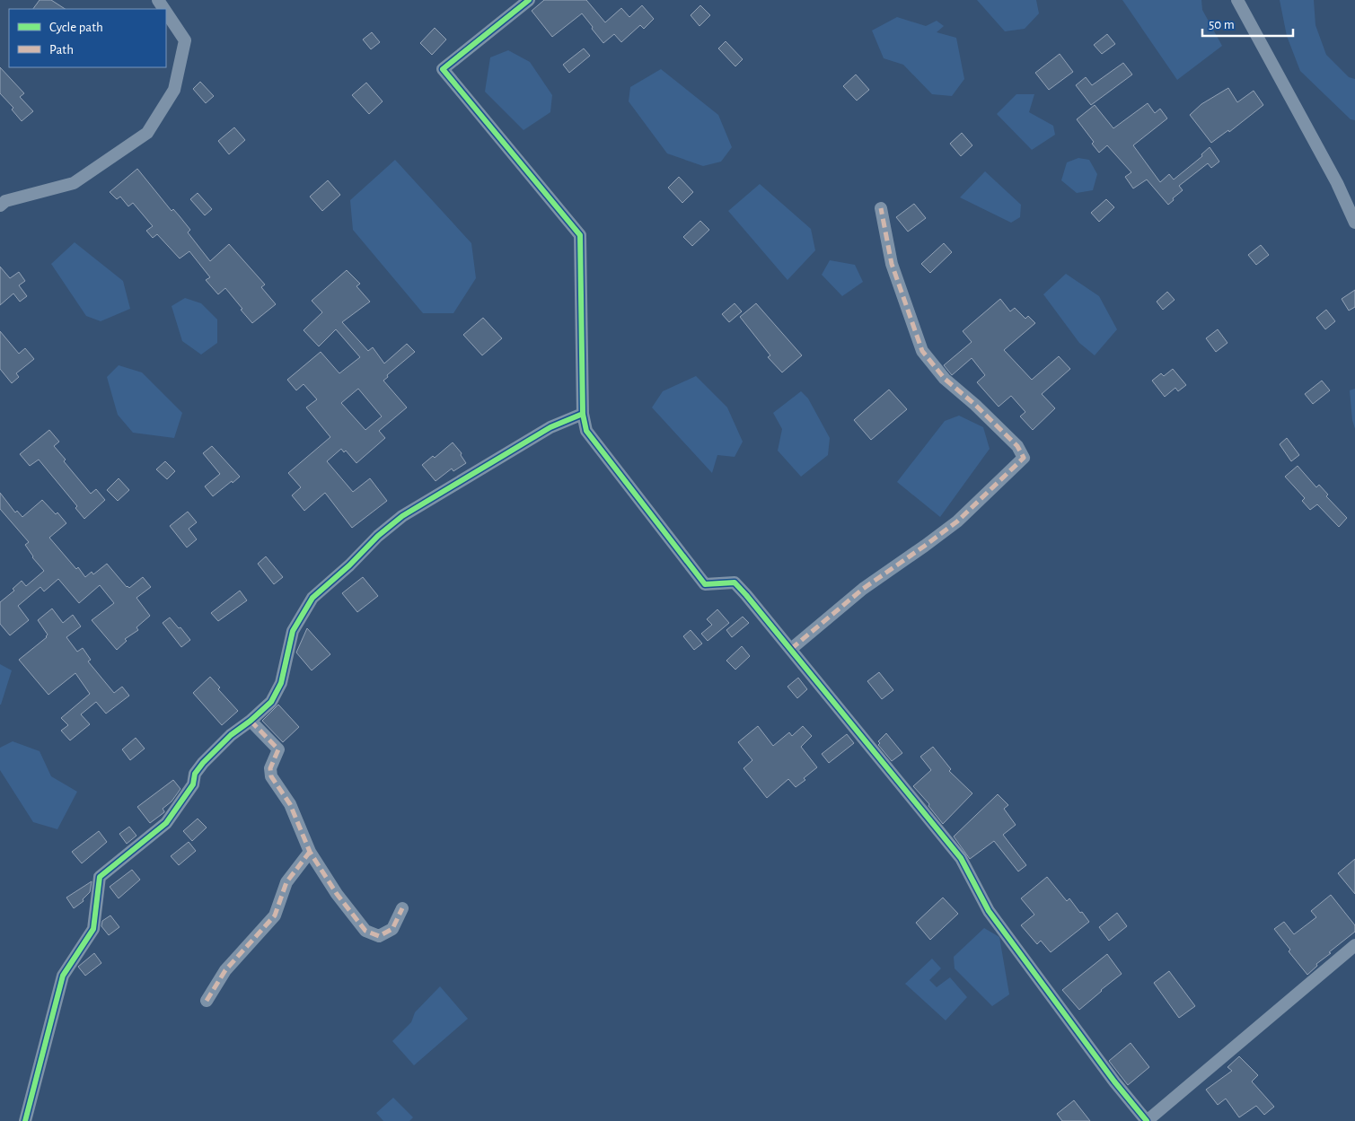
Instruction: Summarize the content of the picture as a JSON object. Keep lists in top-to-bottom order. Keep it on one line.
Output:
{"legend":["Cycle path","Path"],"scale_bar":"50 m"}
